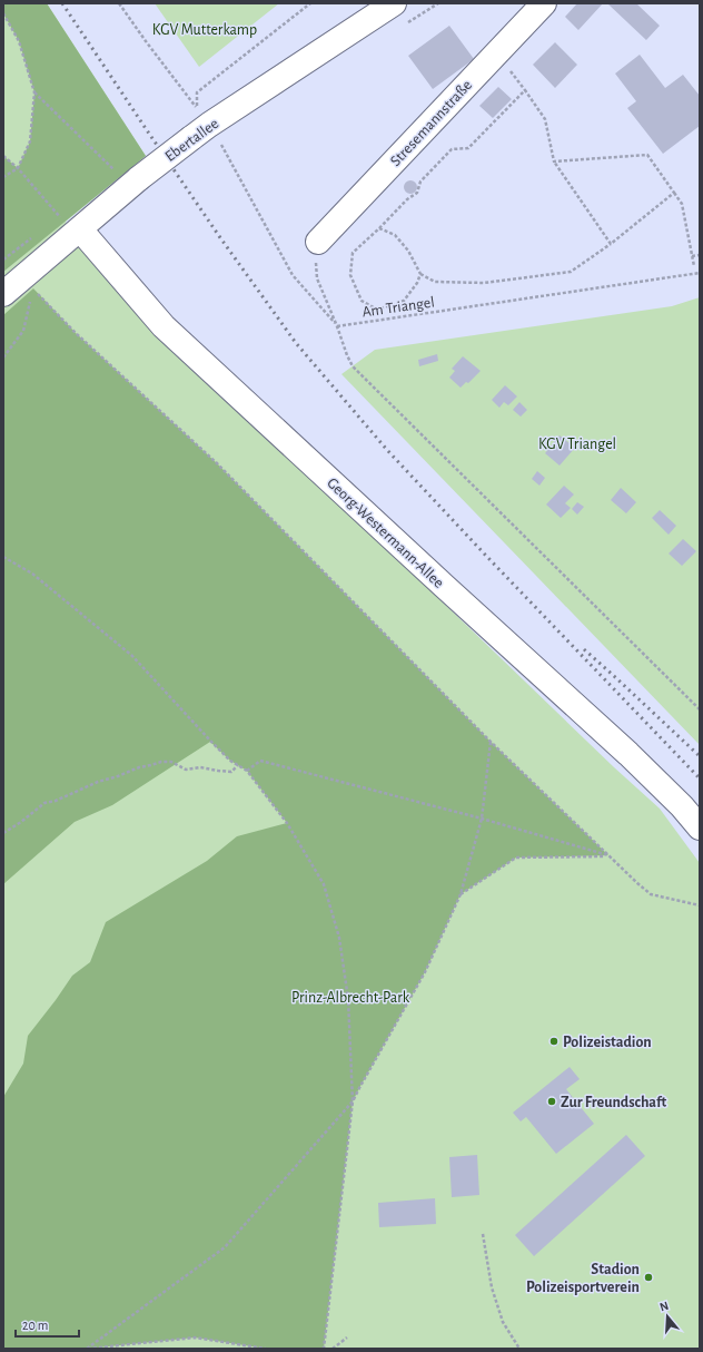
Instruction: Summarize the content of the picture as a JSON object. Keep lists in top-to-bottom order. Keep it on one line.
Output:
{"streets":{"street":["Stresemannstraße","Ebertallee","Georg-Westermann-Allee"],"path":["Am Triangel"]},"crossings":[["Ebertallee","Georg-Westermann-Allee"]],"parks":["KGV Mutterkamp","KGV Triangel","Prinz-Albrecht-Park"],"places":["Polizeistadion","Zur Freundschaft","Stadion Polizeisportverein"],"scale_bar":"20 m","north":"top"}
